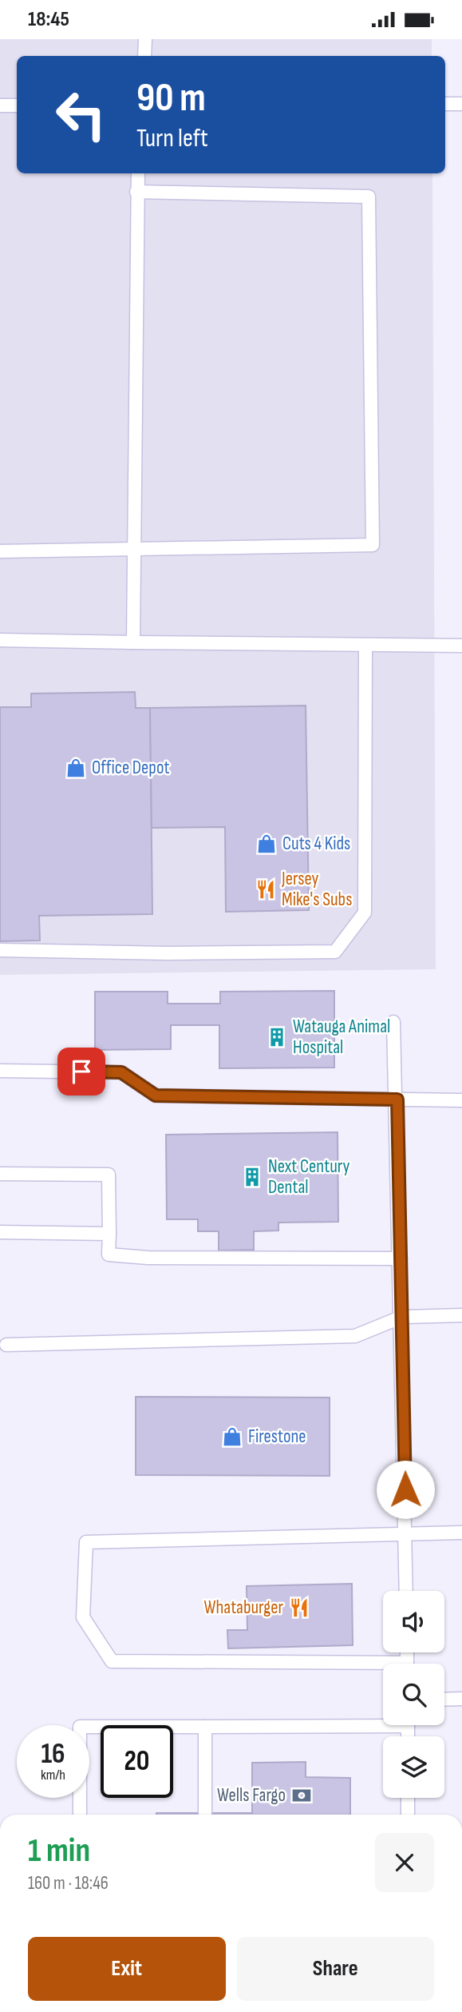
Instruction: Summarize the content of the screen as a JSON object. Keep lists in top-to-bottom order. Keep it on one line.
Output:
{"places":{"shop":["Office Depot","Cuts 4 Kids","Firestone"],"restaurant":["Jersey Mike's Subs","Whataburger"],"building":["Watauga Animal Hospital","Next Century Dental"],"bank":["Wells Fargo"]},"page":{"status":"18:45","turn":["90 m","Turn left"],"speed":"16 km/h","limit":"20","heading":["1 min","160 m · 18:46"],"buttons":["Exit","Share"]}}
